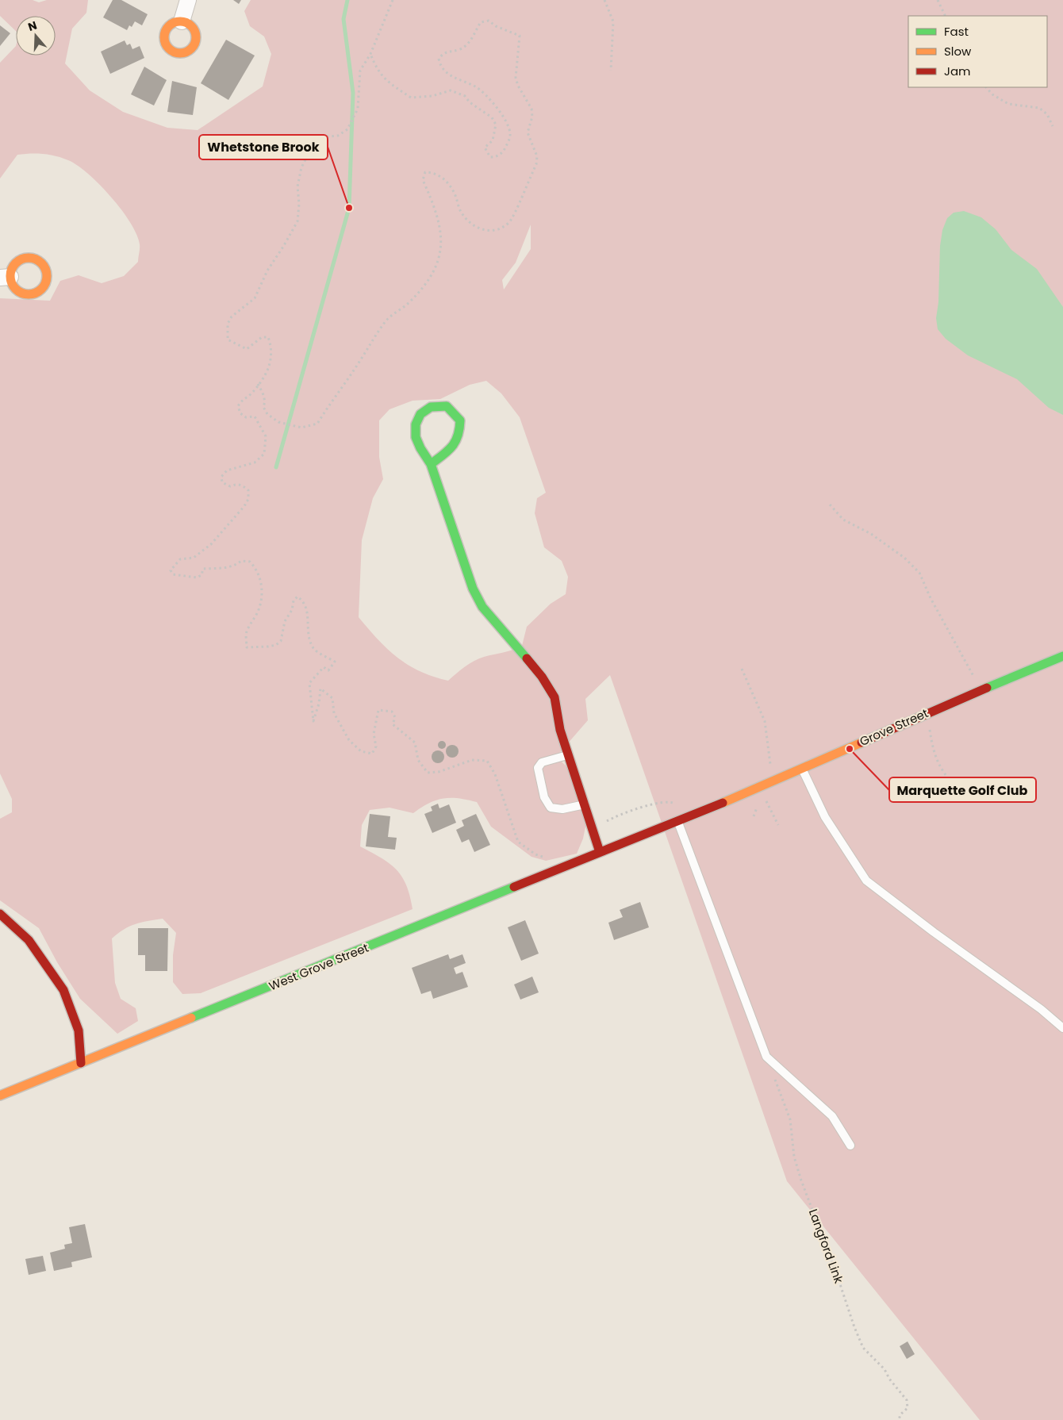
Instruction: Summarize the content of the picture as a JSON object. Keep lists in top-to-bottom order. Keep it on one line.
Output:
{"streets":{"main road":["Grove Street","West Grove Street"],"path":["Langford Link"]},"crossings":[["Grove Street","West Grove Street"]],"places":["Whetstone Brook","Marquette Golf Club"],"legend":["Fast","Slow","Jam"],"north":"top"}
